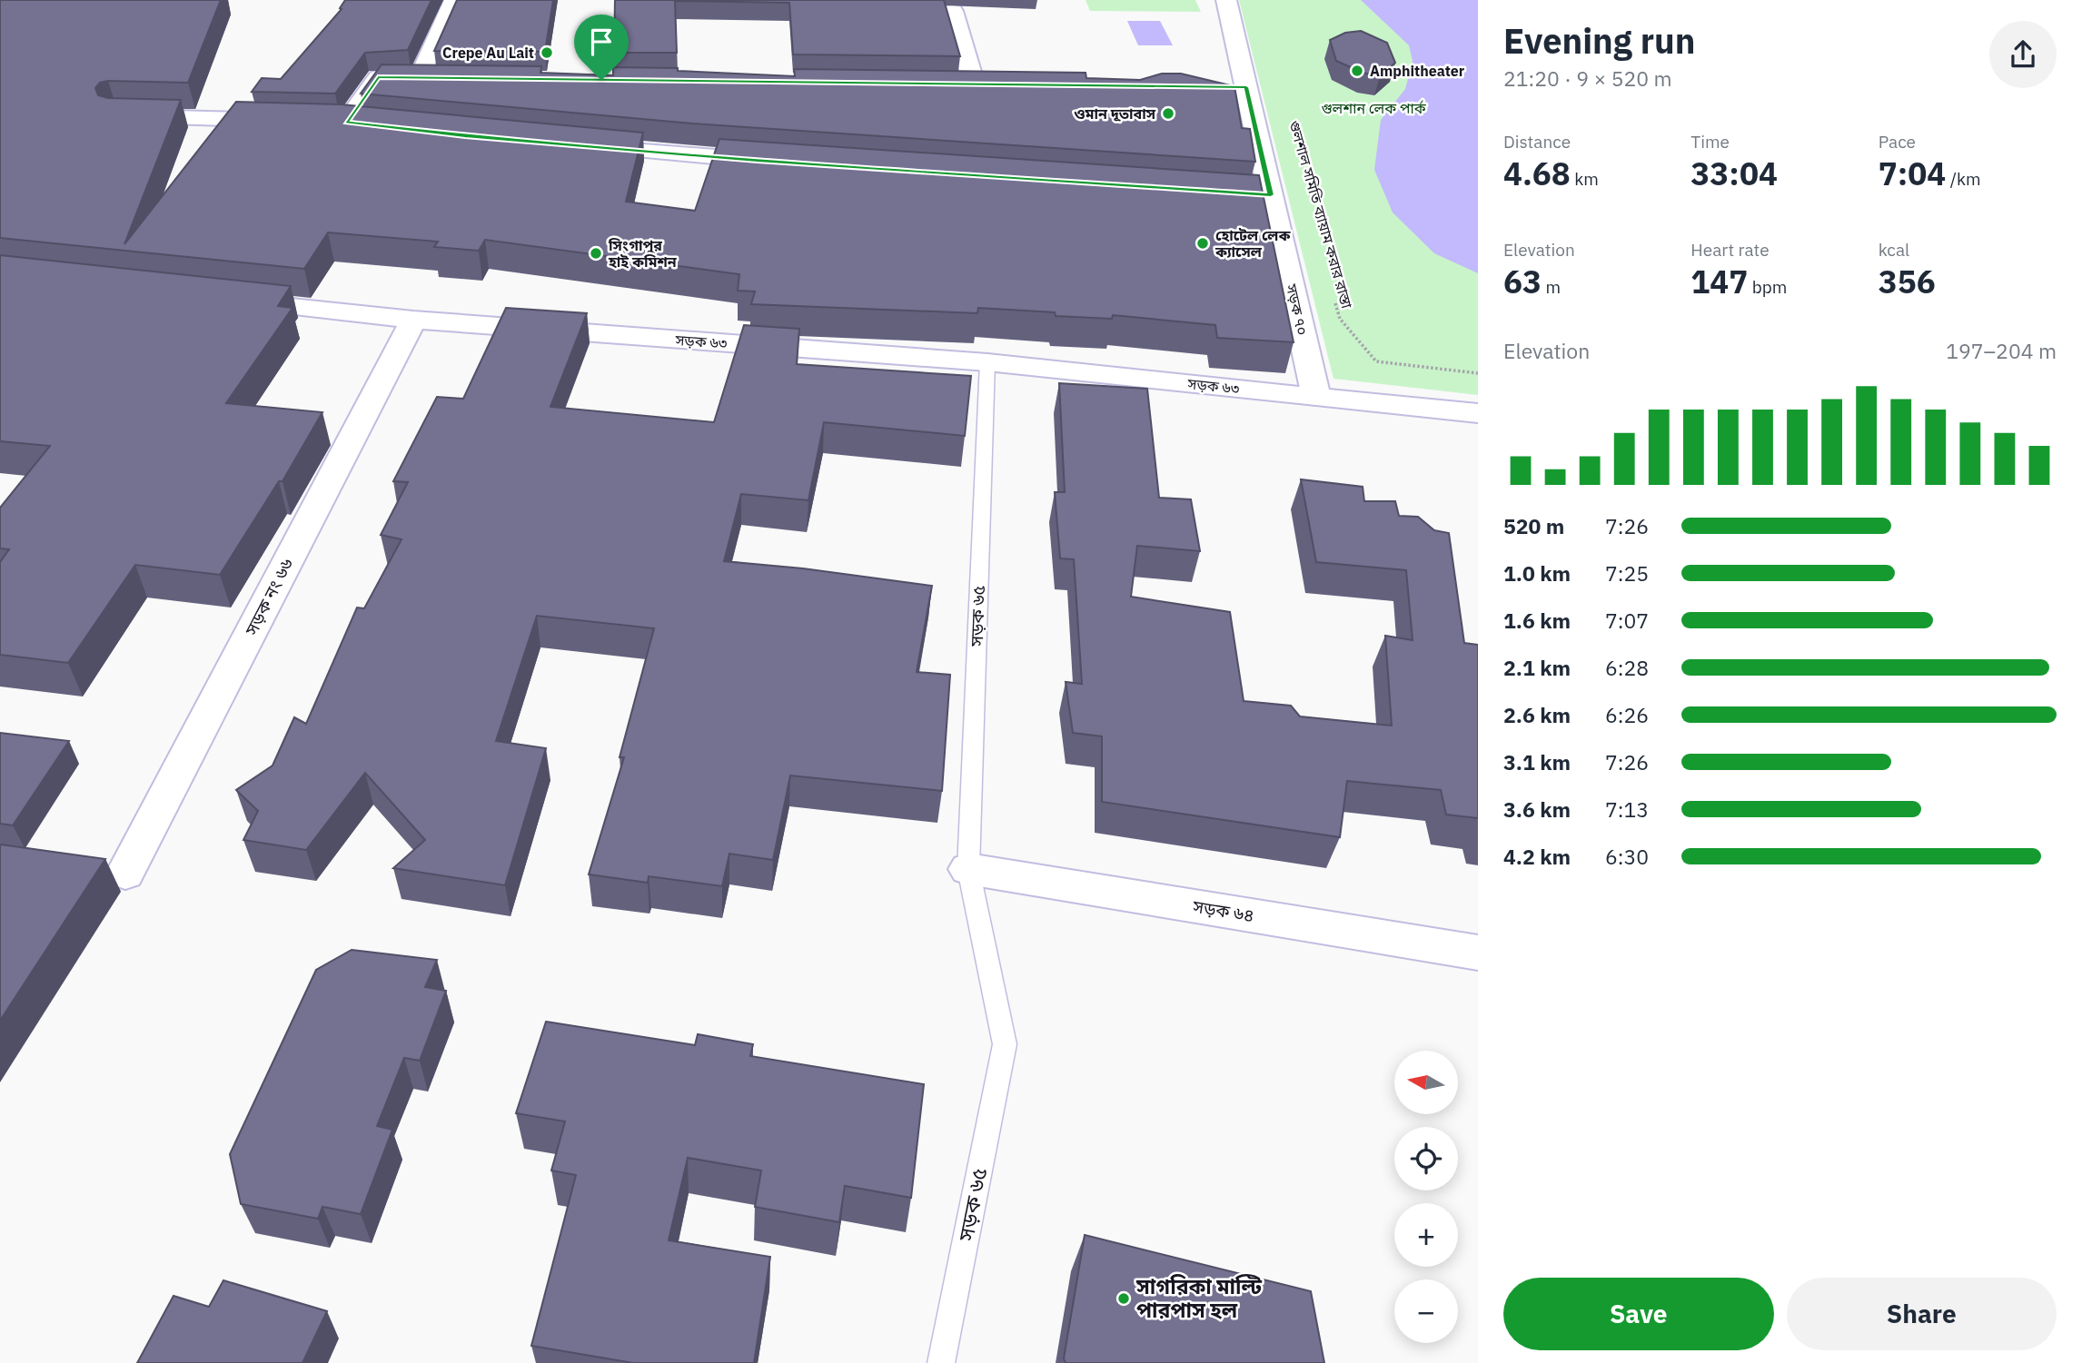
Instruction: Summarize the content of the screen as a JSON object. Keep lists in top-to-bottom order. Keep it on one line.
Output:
{"streets":{"street":["সড়ক ৭০","সড়ক ৬৩","সড়ক নং ৬৬","সড়ক ৬৪"],"lane":["সড়ক ৬৫"],"path":["গুলশাল সমিতি ব্যায়াম করার রাস্তা"]},"crossings":[["সড়ক ৭০","সড়ক ৬৩"],["সড়ক ৬৩","সড়ক নং ৬৬"],["সড়ক ৬৩","সড়ক ৬৫"],["সড়ক ৬৫","সড়ক ৬৪"]],"parks":["গুলশান লেক পার্ক"],"places":["Crepe Au Lait","Amphitheater","ওমান দূতাবাস","হোটেল লেক ক্যাসেল","সিংগাপুর হাই কমিশন","সাগরিকা মাল্টি পারপাস হল"],"north":"left","page":{"heading":["Evening run","21:20 · 9 × 520 m"],"stats":[["Distance","4.68 km"],["Time","33:04"],["Pace","7:04 /km"],["Elevation","63 m"],["Heart rate","147 bpm"],["kcal","356"]],"chart":["Elevation","197–204 m"],"list":[{"name":"520 m","note":"7:26"},{"name":"1.0 km","note":"7:25"},{"name":"1.6 km","note":"7:07"},{"name":"2.1 km","note":"6:28"},{"name":"2.6 km","note":"6:26"},{"name":"3.1 km","note":"7:26"},{"name":"3.6 km","note":"7:13"},{"name":"4.2 km","note":"6:30"}],"map_buttons":["+","−"],"buttons":["Save","Share"]}}
